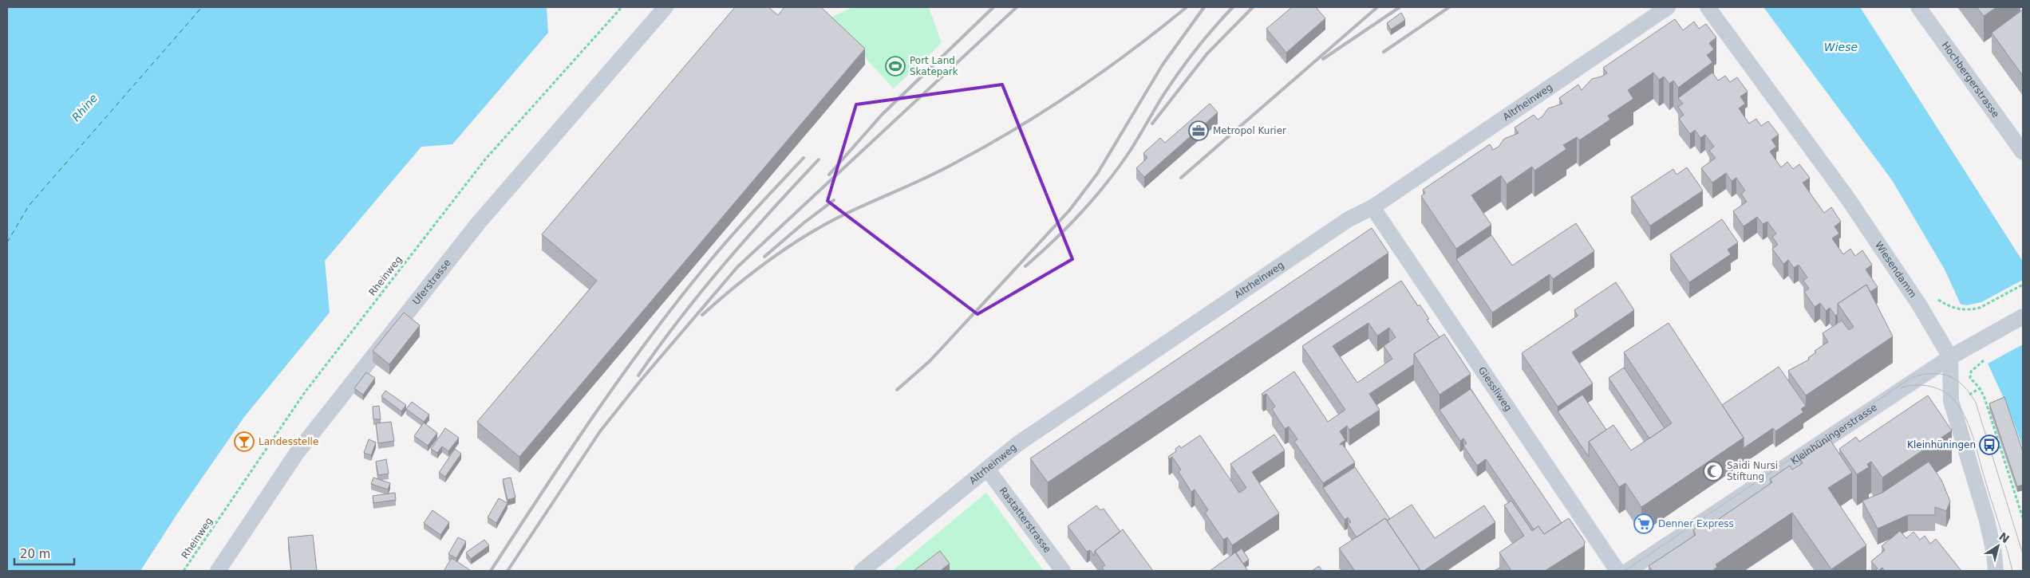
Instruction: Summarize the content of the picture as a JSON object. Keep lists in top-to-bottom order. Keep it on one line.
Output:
{"streets":{"street":["Hochbergerstrasse","Altrheinweg","Wiesendamm","Uferstrasse","Giessliweg","Kleinhüningerstrasse","Rastatterstrasse"],"path":["Rheinweg"]},"crossings":[["Altrheinweg","Giessliweg"],["Altrheinweg","Rastatterstrasse"],["Wiesendamm","Kleinhüningerstrasse"]],"water":["Wiese","Rhine"],"places":{"sports":["Port Land Skatepark"],"office":["Metropol Kurier"],"bar":["Landesstelle"],"bus stop":["Kleinhüningen"],"mosque":["Saidi Nursi Stiftung"],"supermarket":["Denner Express"]},"scale_bar":"20 m","north":"top right"}
